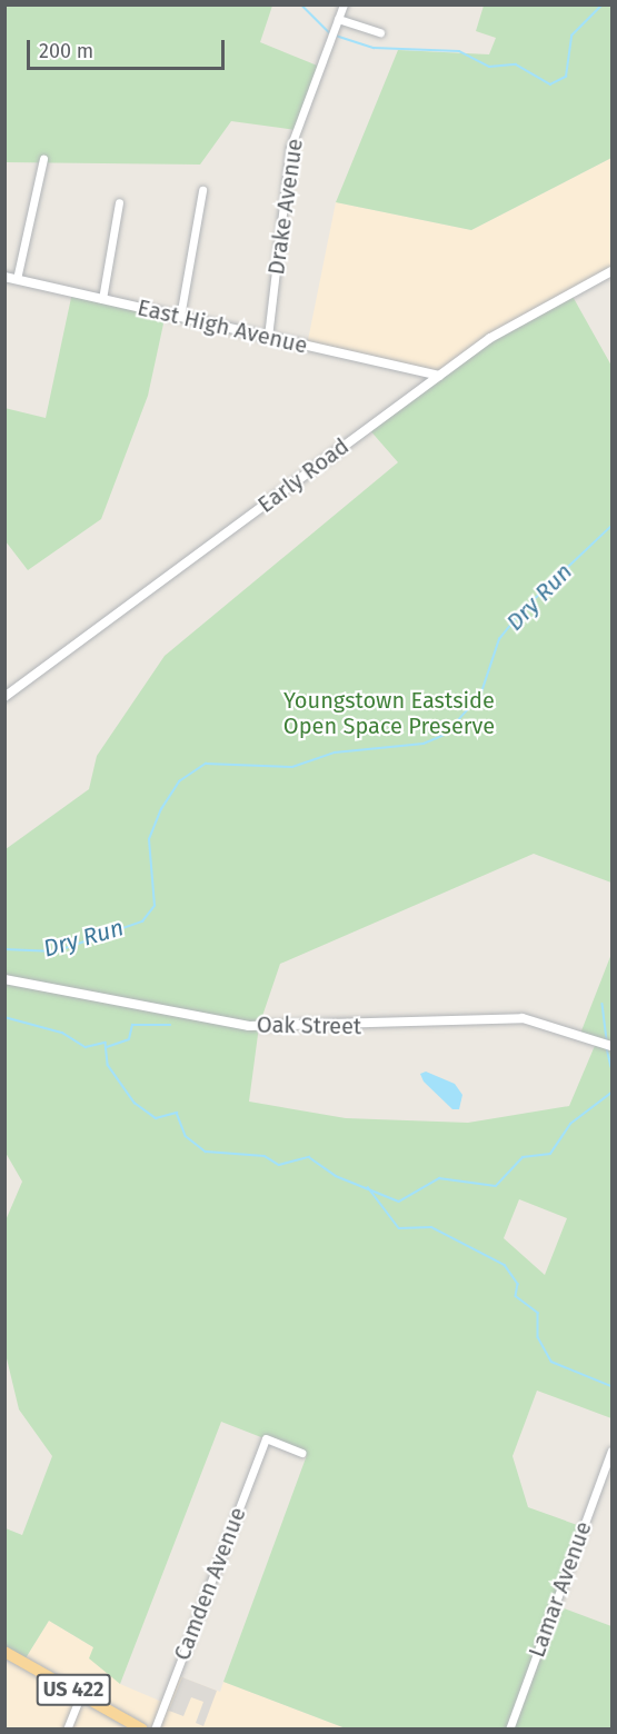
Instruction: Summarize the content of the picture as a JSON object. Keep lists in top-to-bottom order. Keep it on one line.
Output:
{"streets":{"highway":["US 422"],"street":["Drake Avenue","East High Avenue","Early Road","Oak Street","Camden Avenue","Lamar Avenue"]},"crossings":[["Drake Avenue","East High Avenue"],["East High Avenue","Early Road"]],"water":["Dry Run"],"parks":["Youngstown Eastside Open Space Preserve"],"scale_bar":"200 m"}
